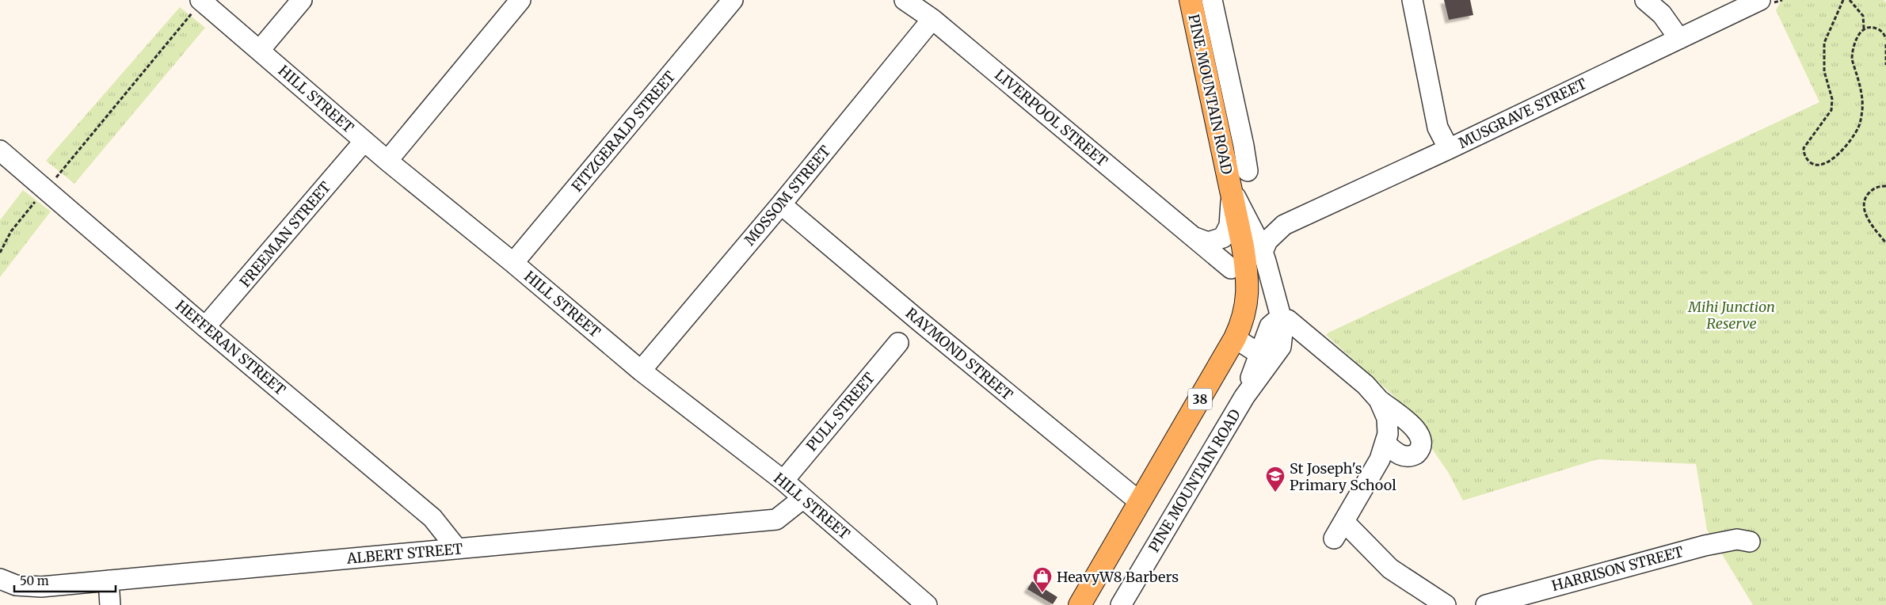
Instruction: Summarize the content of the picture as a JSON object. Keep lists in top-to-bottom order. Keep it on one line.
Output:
{"streets":{"main road":["PINE MOUNTAIN ROAD","38"],"street":["HILL STREET","MUSGRAVE STREET","LIVERPOOL STREET","FITZGERALD STREET","MOSSOM STREET","FREEMAN STREET","HEFFERAN STREET","RAYMOND STREET","PULL STREET","ALBERT STREET","HARRISON STREET"]},"crossings":[["PINE MOUNTAIN ROAD","MUSGRAVE STREET"],["PINE MOUNTAIN ROAD","LIVERPOOL STREET"],["PINE MOUNTAIN ROAD","RAYMOND STREET"],["HILL STREET","FITZGERALD STREET"],["HILL STREET","MOSSOM STREET"],["HILL STREET","FREEMAN STREET"],["HILL STREET","PULL STREET"],["HILL STREET","ALBERT STREET"],["LIVERPOOL STREET","MOSSOM STREET"],["MOSSOM STREET","RAYMOND STREET"],["FREEMAN STREET","HEFFERAN STREET"],["HEFFERAN STREET","ALBERT STREET"]],"parks":["Mihi Junction Reserve"],"places":{"school or university":["St Joseph's Primary School"],"shop":["HeavyW8 Barbers"]},"scale_bar":"50 m"}
